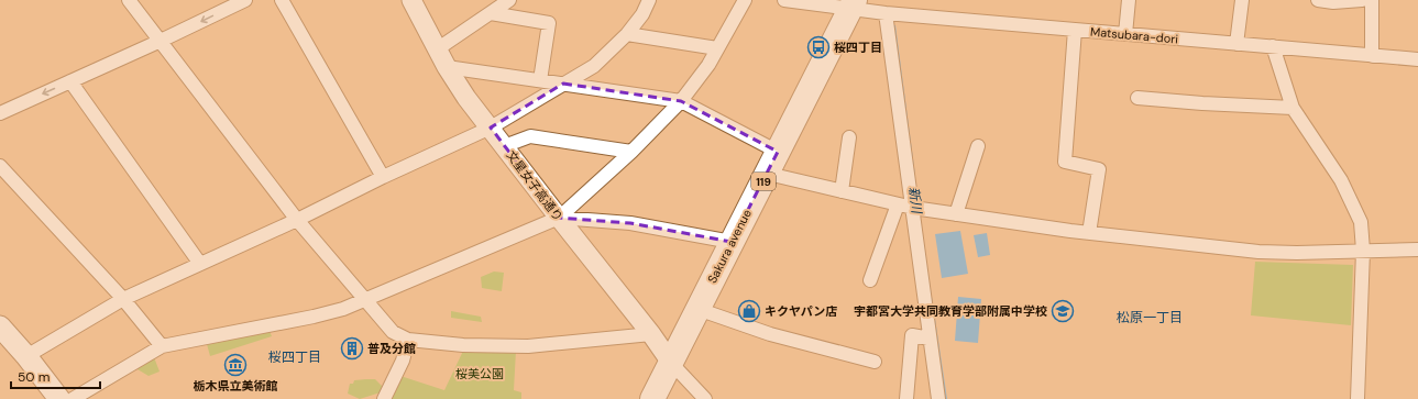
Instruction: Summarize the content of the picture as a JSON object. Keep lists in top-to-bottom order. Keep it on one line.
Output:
{"streets":{"highway":["119","Sakura avenue"],"street":["Matsubara-dori","文星女子高通り"]},"crossings":[["Matsubara-dori","Sakura avenue"],["文星女子高通り","Sakura avenue"]],"districts":["松原一丁目","桜四丁目"],"water":["新川"],"parks":["桜美公園"],"places":{"bus stop":["桜四丁目"],"shop":["キクヤパン店"],"school or university":["宇都宮大学共同教育学部附属中学校"],"building":["普及分館"],"museum":["栃木県立美術館"]},"scale_bar":"50 m"}
